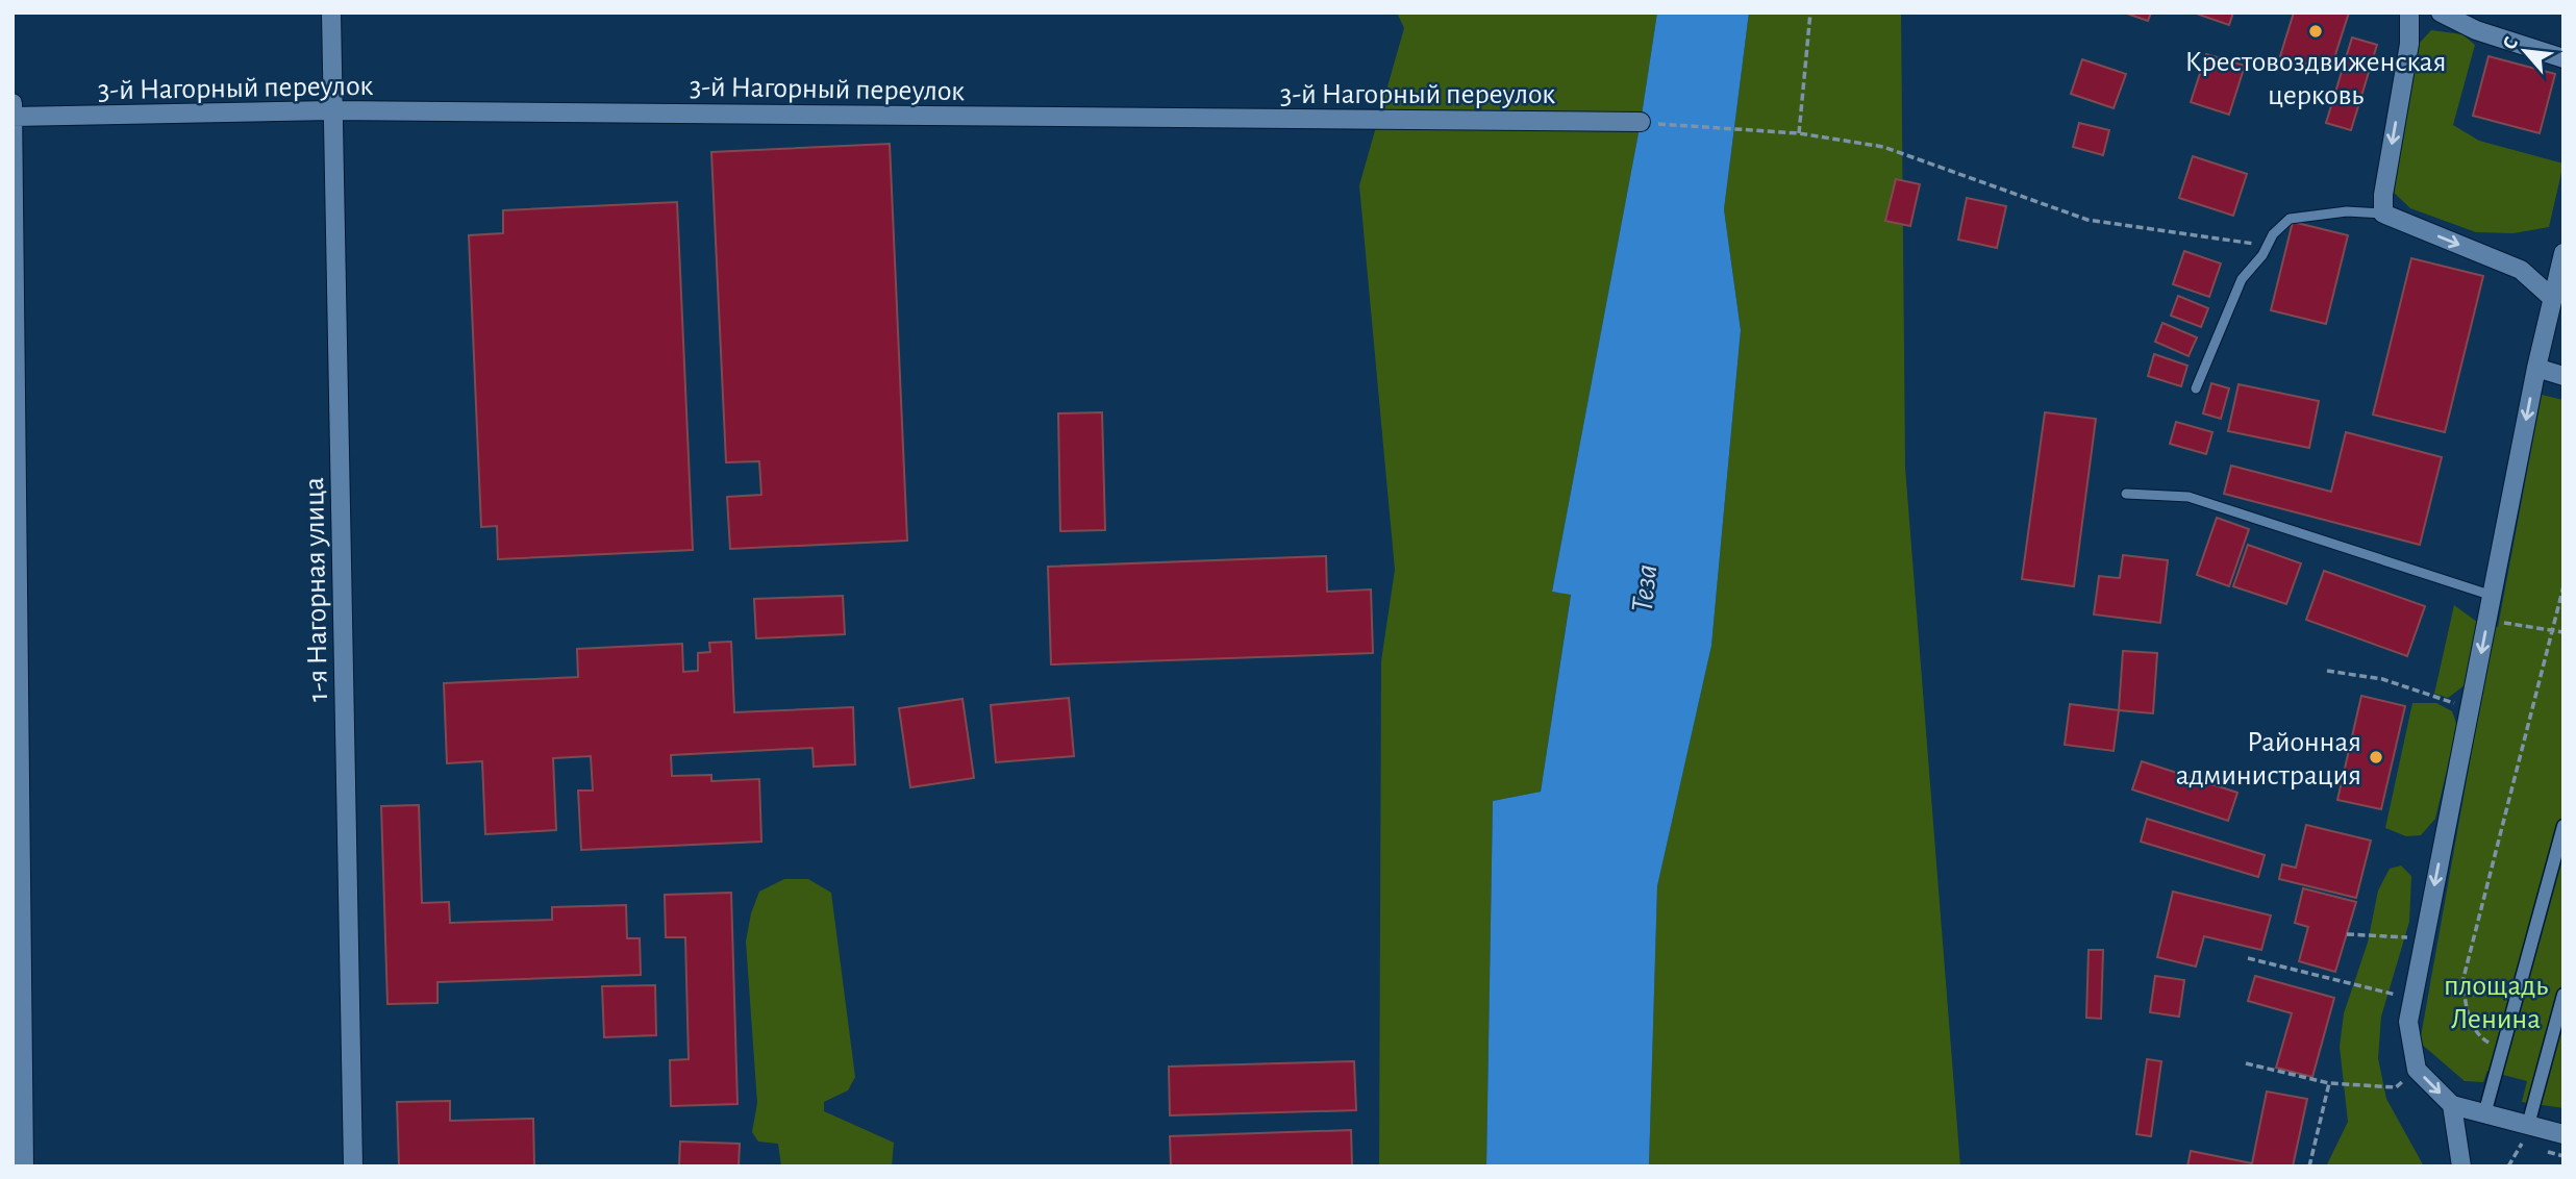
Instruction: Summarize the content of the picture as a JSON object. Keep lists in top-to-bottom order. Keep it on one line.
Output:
{"streets":{"street":["3-й Нагорный переулок","1-я Нагорная улица"]},"crossings":[["3-й Нагорный переулок","1-я Нагорная улица"]],"water":["Теза"],"parks":["площадь Ленина"],"places":["Крестовоздвиженская церковь","Районная администрация"],"north":"top left"}
